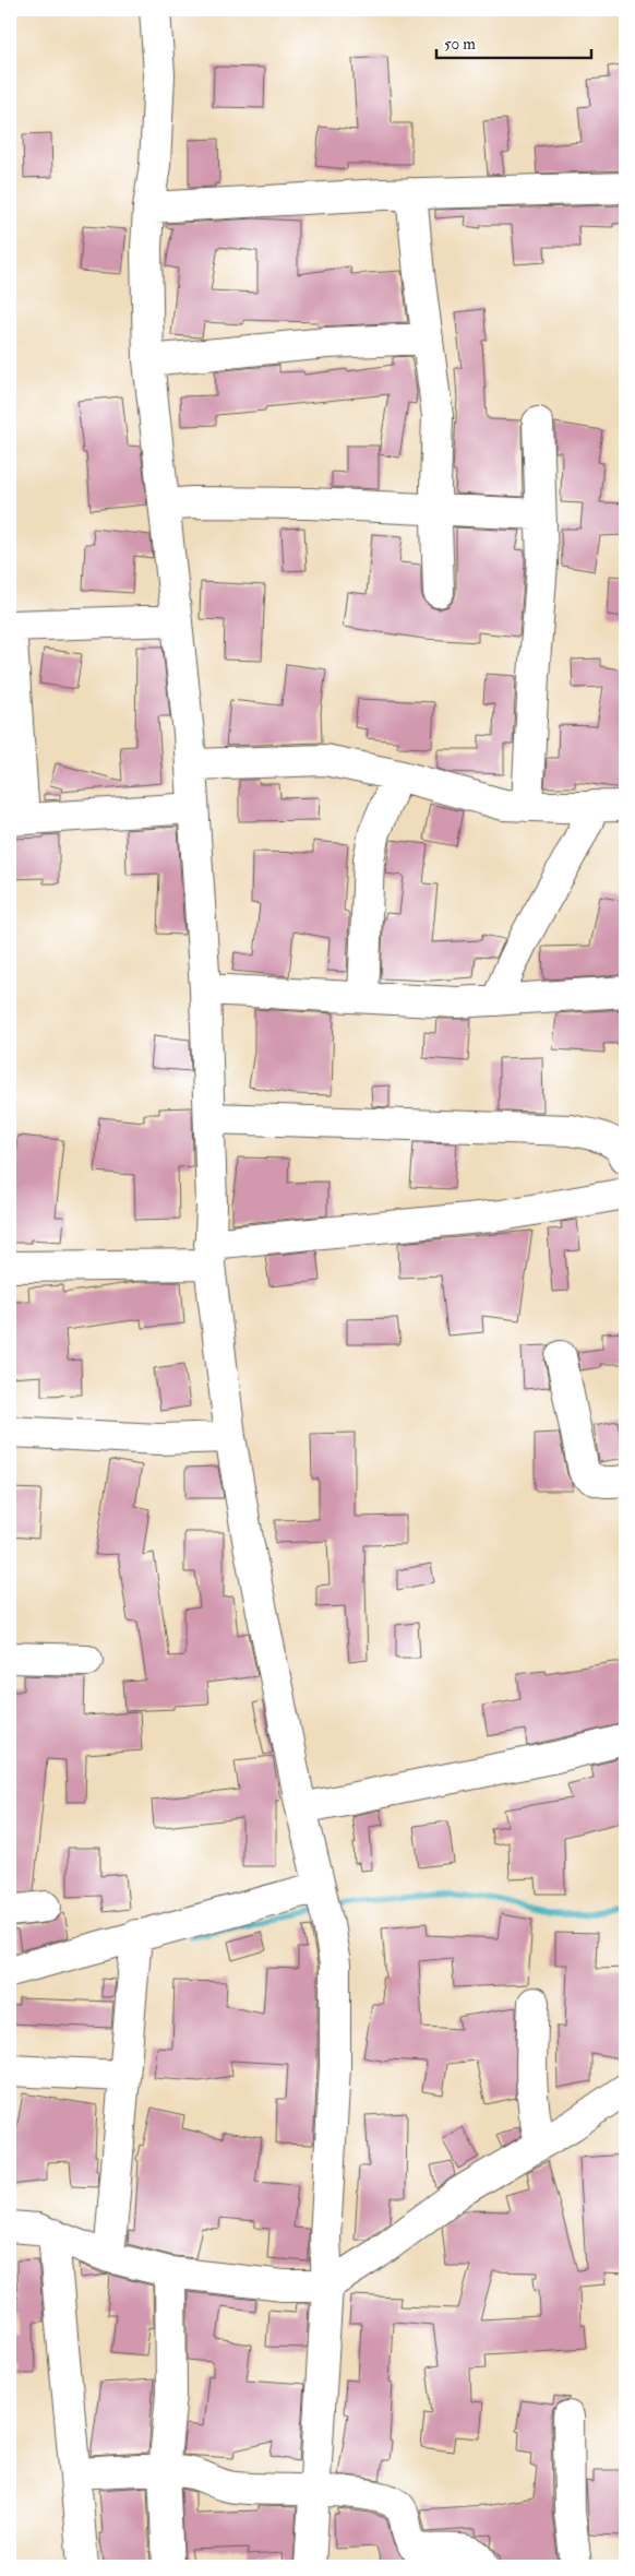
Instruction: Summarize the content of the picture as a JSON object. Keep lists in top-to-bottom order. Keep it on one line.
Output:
{"scale_bar":"50 m"}
